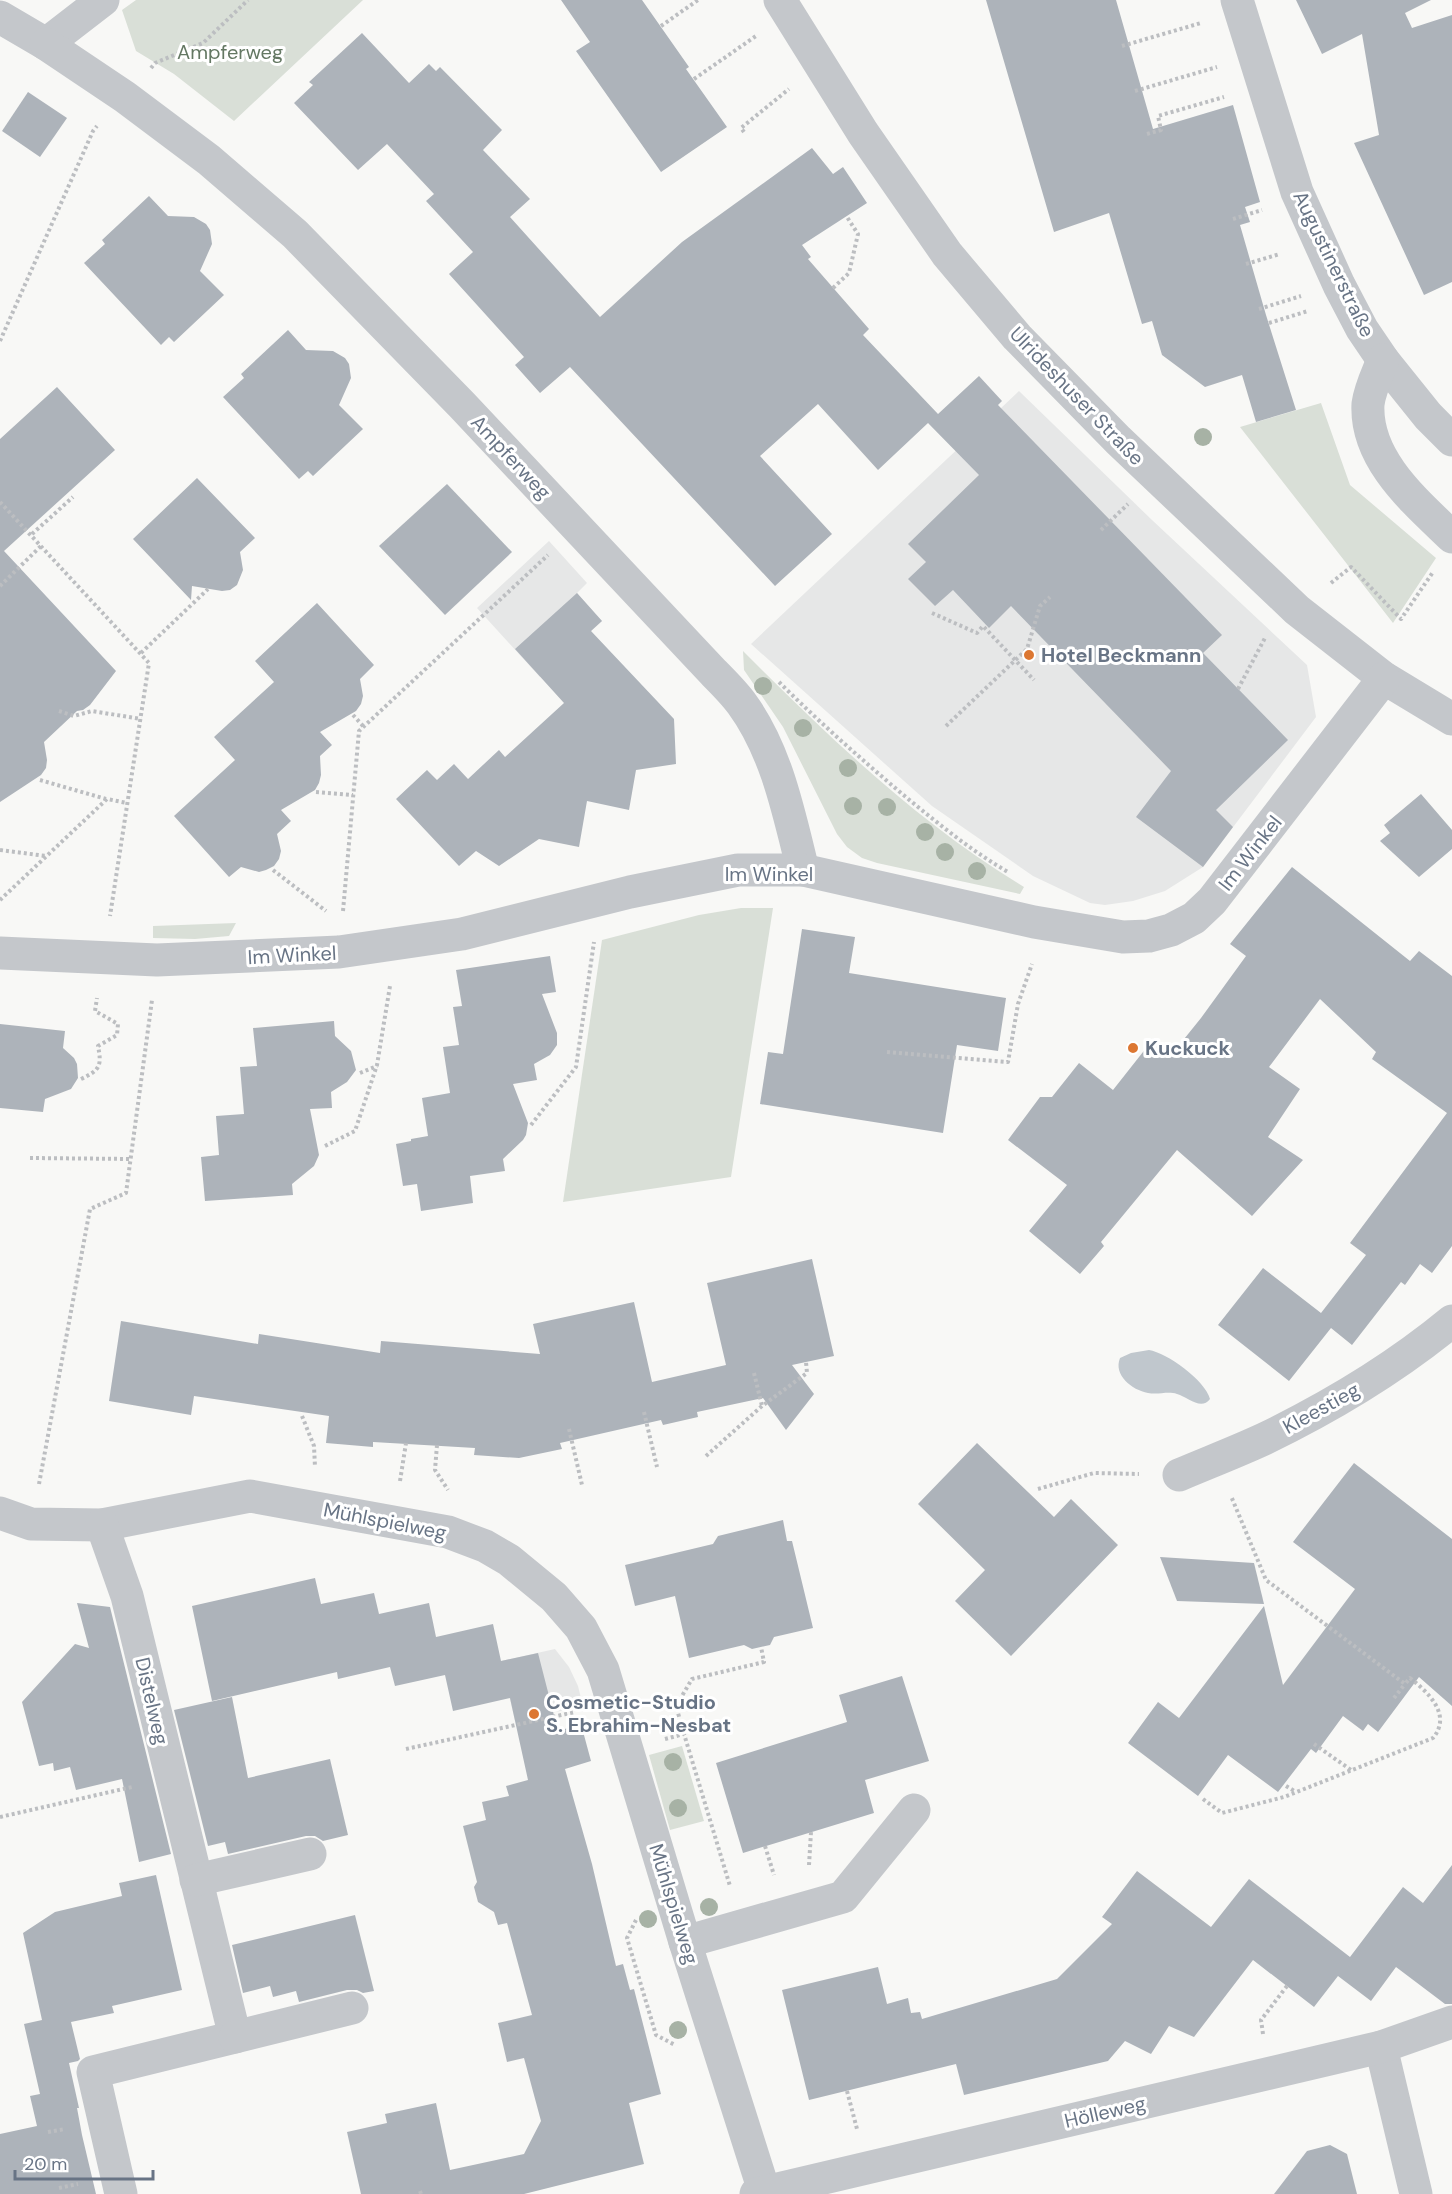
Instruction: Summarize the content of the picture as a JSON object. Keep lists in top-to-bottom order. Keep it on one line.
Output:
{"streets":{"street":["Augustinerstraße","Ulrideshuser Straße","Ampferweg","Im Winkel","Kleestieg","Mühlspielweg","Distelweg","Hölleweg"]},"crossings":[["Ulrideshuser Straße","Im Winkel"],["Ampferweg","Im Winkel"],["Mühlspielweg","Distelweg"],["Mühlspielweg","Hölleweg"]],"parks":["Ampferweg"],"places":["Hotel Beckmann","Kuckuck","Cosmetic-Studio S. Ebrahim-Nesbat"],"scale_bar":"20 m"}
